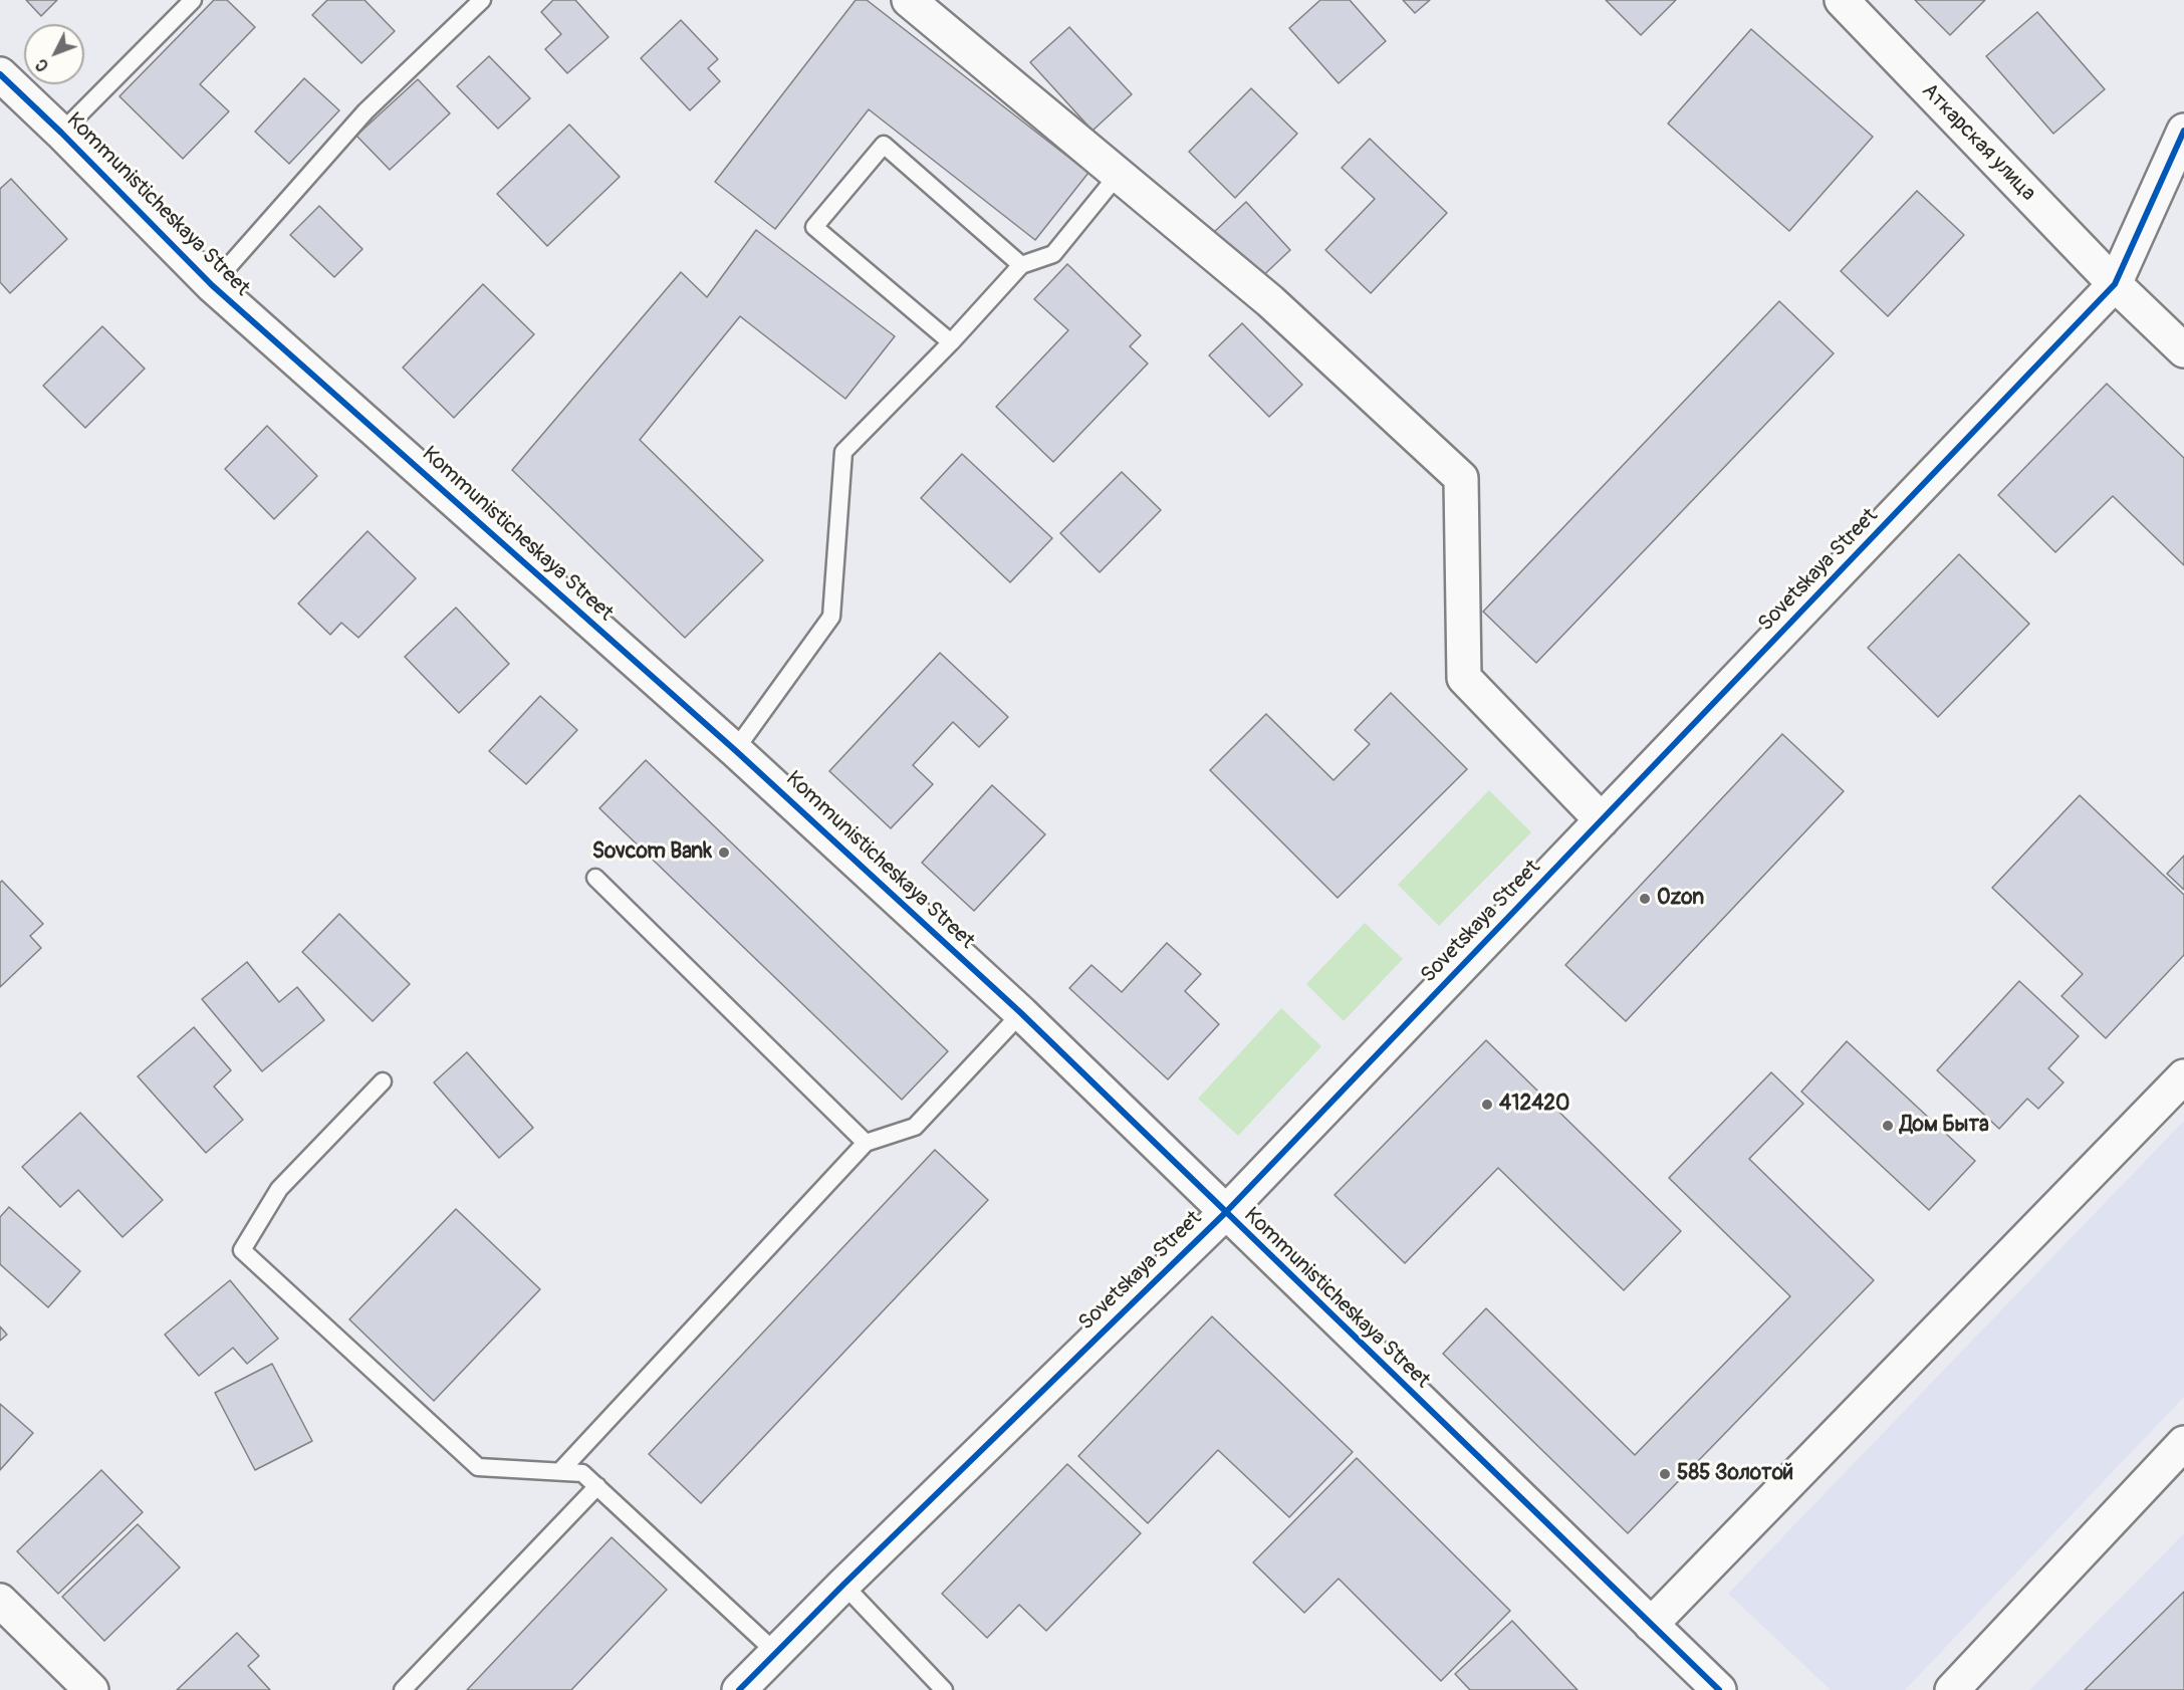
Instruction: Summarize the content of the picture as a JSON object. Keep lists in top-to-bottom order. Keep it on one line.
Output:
{"streets":{"street":["Аткарская улица","Kommunisticheskaya Street","Sovetskaya Street"]},"crossings":[["Аткарская улица","Sovetskaya Street"],["Kommunisticheskaya Street","Sovetskaya Street"]],"places":["Sovcom Bank","Ozon","412420","Дом Быта","585 Золотой"],"north":"bottom left"}
